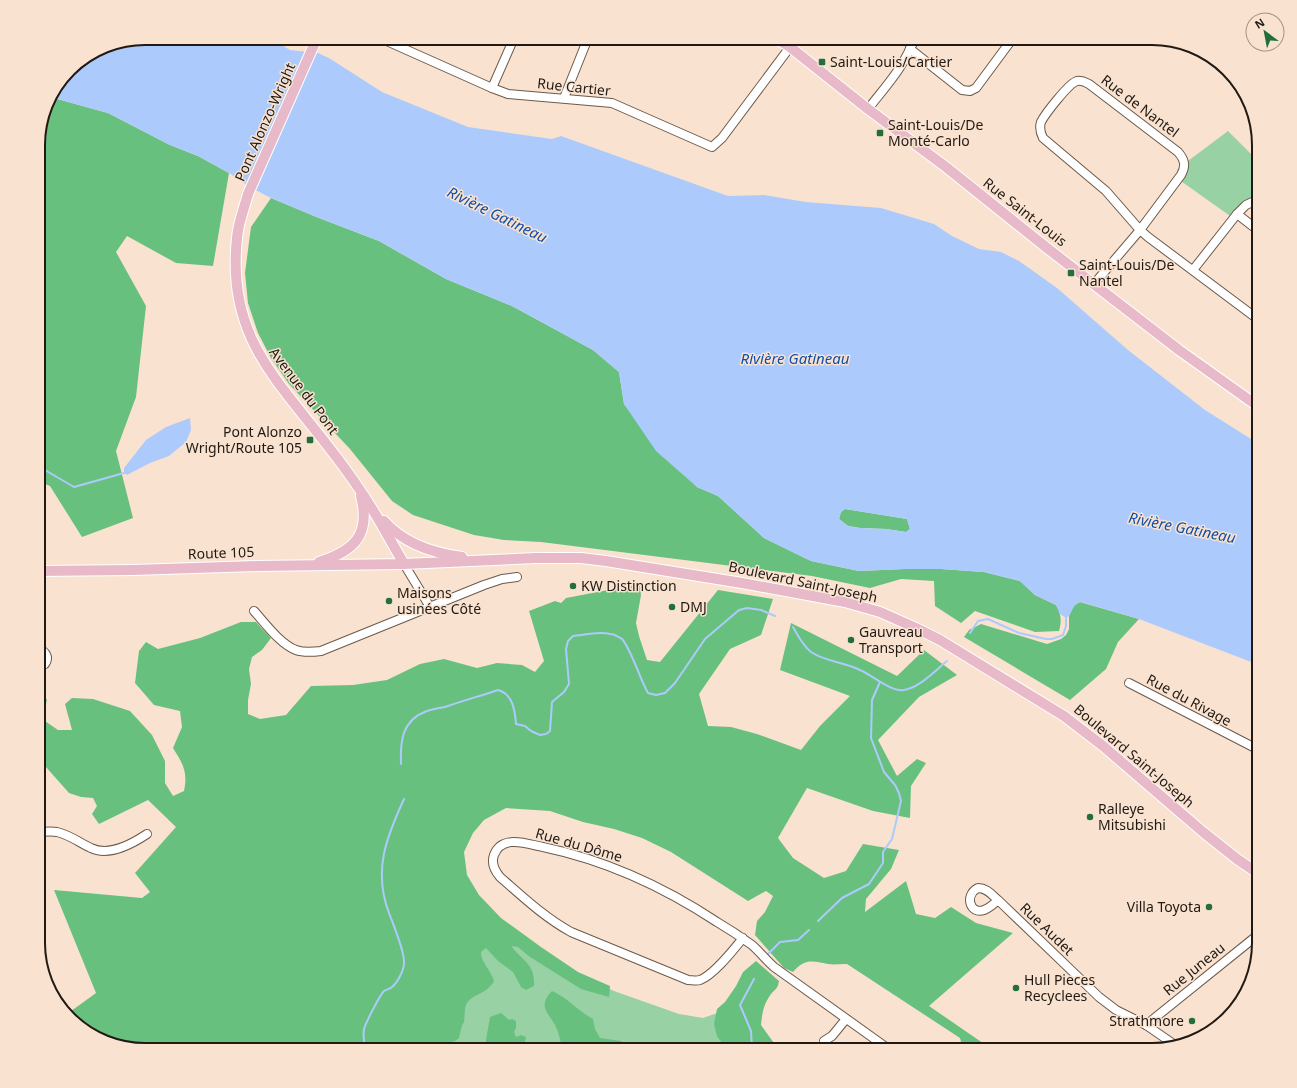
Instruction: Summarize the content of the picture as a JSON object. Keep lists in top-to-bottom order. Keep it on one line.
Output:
{"streets":{"main road":["Pont Alonzo-Wright","Rue Saint-Louis","Avenue du Pont","Route 105","Boulevard Saint-Joseph"],"street":["Rue Cartier","Rue de Nantel","Rue du Rivage","Rue du Dôme","Rue Audet","Rue Juneau"]},"crossings":[["Rue Cartier","Rue Saint-Louis"],["Rue de Nantel","Rue Saint-Louis"],["Pont Alonzo-Wright","Avenue du Pont"],["Avenue du Pont","Route 105"],["Avenue du Pont","Boulevard Saint-Joseph"],["Route 105","Boulevard Saint-Joseph"],["Rue Audet","Rue Juneau"]],"water":["Rivière Gatineau"],"places":{"transit":["Saint-Louis/Cartier","Saint-Louis/De Monté-Carlo","Saint-Louis/De Nantel","Pont Alonzo Wright/Route 105"],"other":["KW Distinction","Maisons usinées Côté","DMJ","Gauvreau Transport","Ralleye Mitsubishi","Villa Toyota","Hull Pieces Recyclees","Strathmore"]},"north":"top left"}
